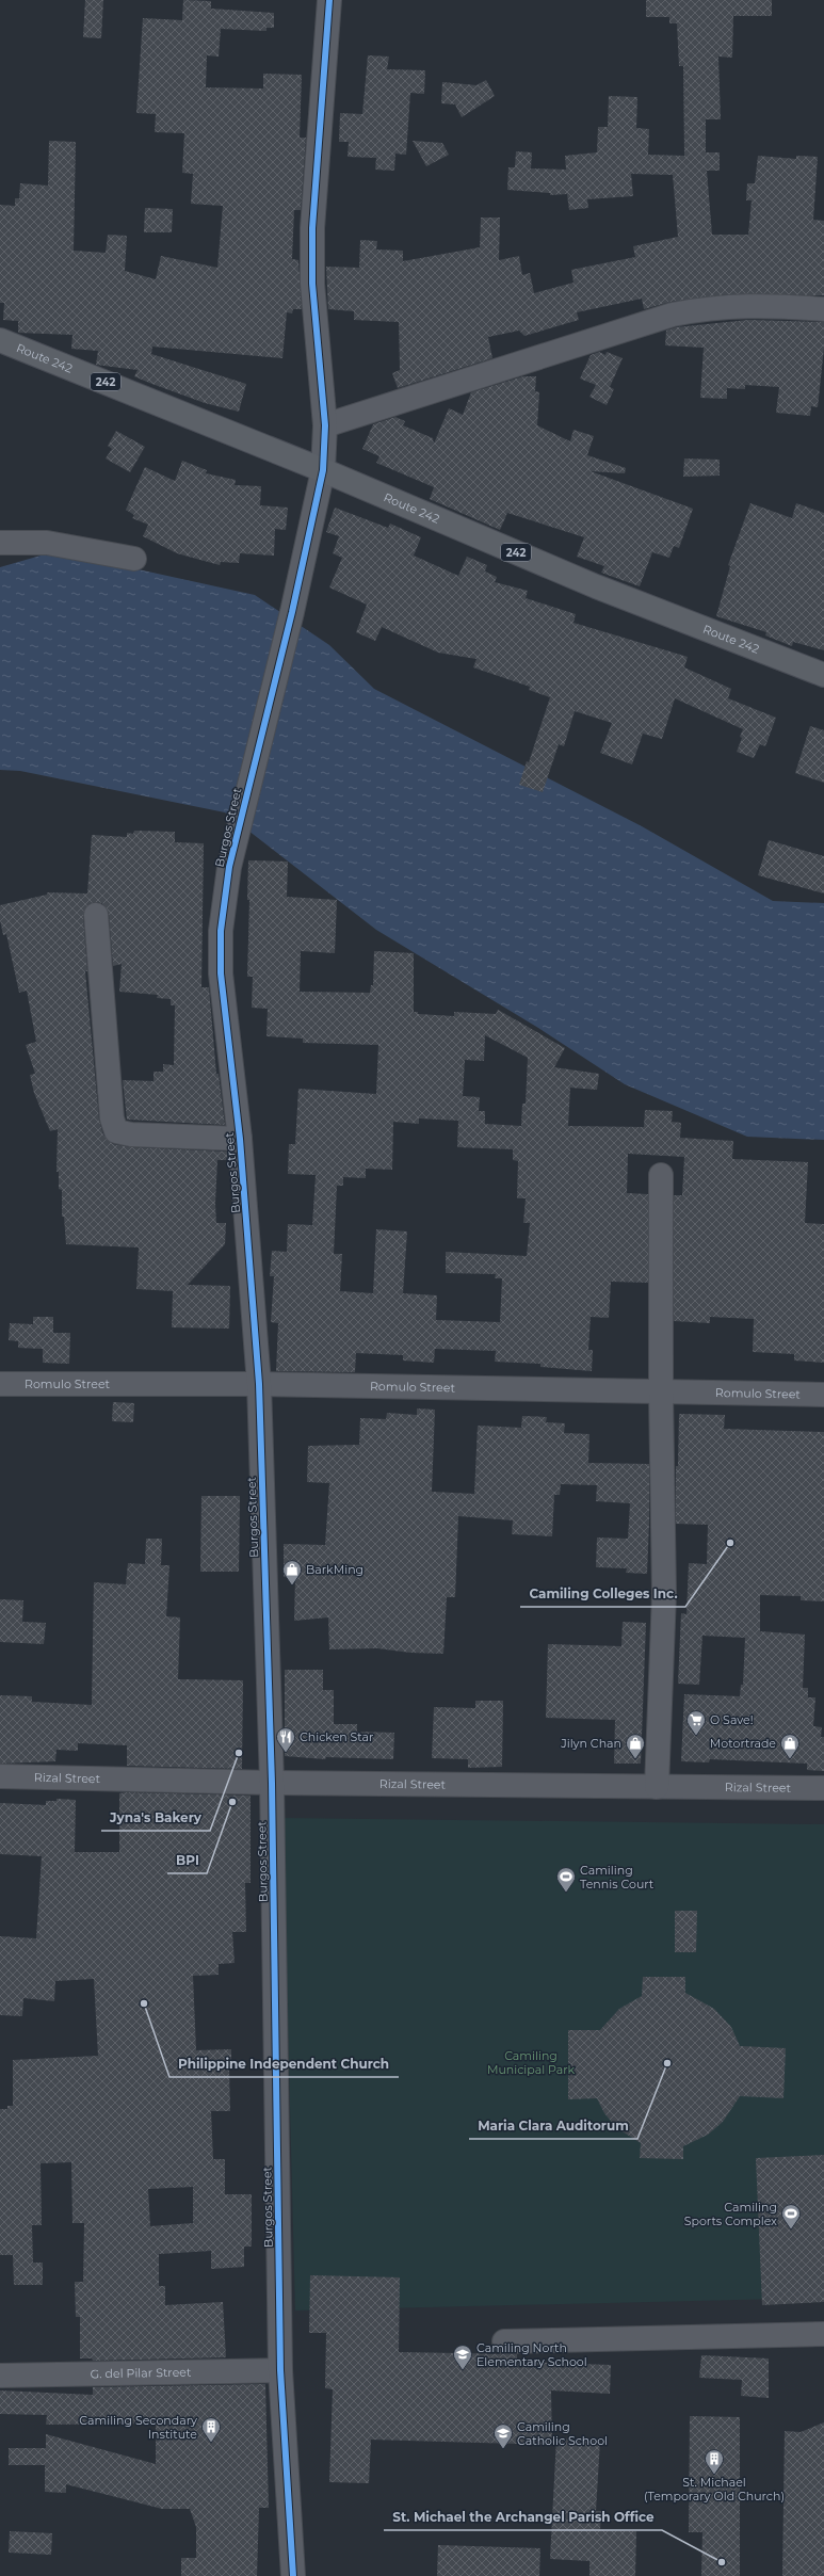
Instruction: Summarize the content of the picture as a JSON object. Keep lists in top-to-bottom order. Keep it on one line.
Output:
{"streets":{"main road":["Route 242","242"],"street":["Burgos Street","Romulo Street","Rizal Street","G. del Pilar Street"]},"crossings":[["Route 242","Burgos Street"],["Burgos Street","Romulo Street"],["Burgos Street","Rizal Street"],["Burgos Street","G. del Pilar Street"]],"parks":["Camiling Municipal Park"],"places":{"other":["Camiling Colleges Inc.","Jyna's Bakery","BPI","Philippine Independent Church","Maria Clara Auditorum","St. Michael the Archangel Parish Office"],"shop":["BarkMing","Jilyn Chan","Motortrade"],"supermarket":["O Save!"],"restaurant":["Chicken Star"],"sports":["Camiling Tennis Court","Camiling Sports Complex"],"school or university":["Camiling North Elementary School","Camiling Catholic School"],"building":["Camiling Secondary Institute","St. Michael (Temporary Old Church)"]}}
